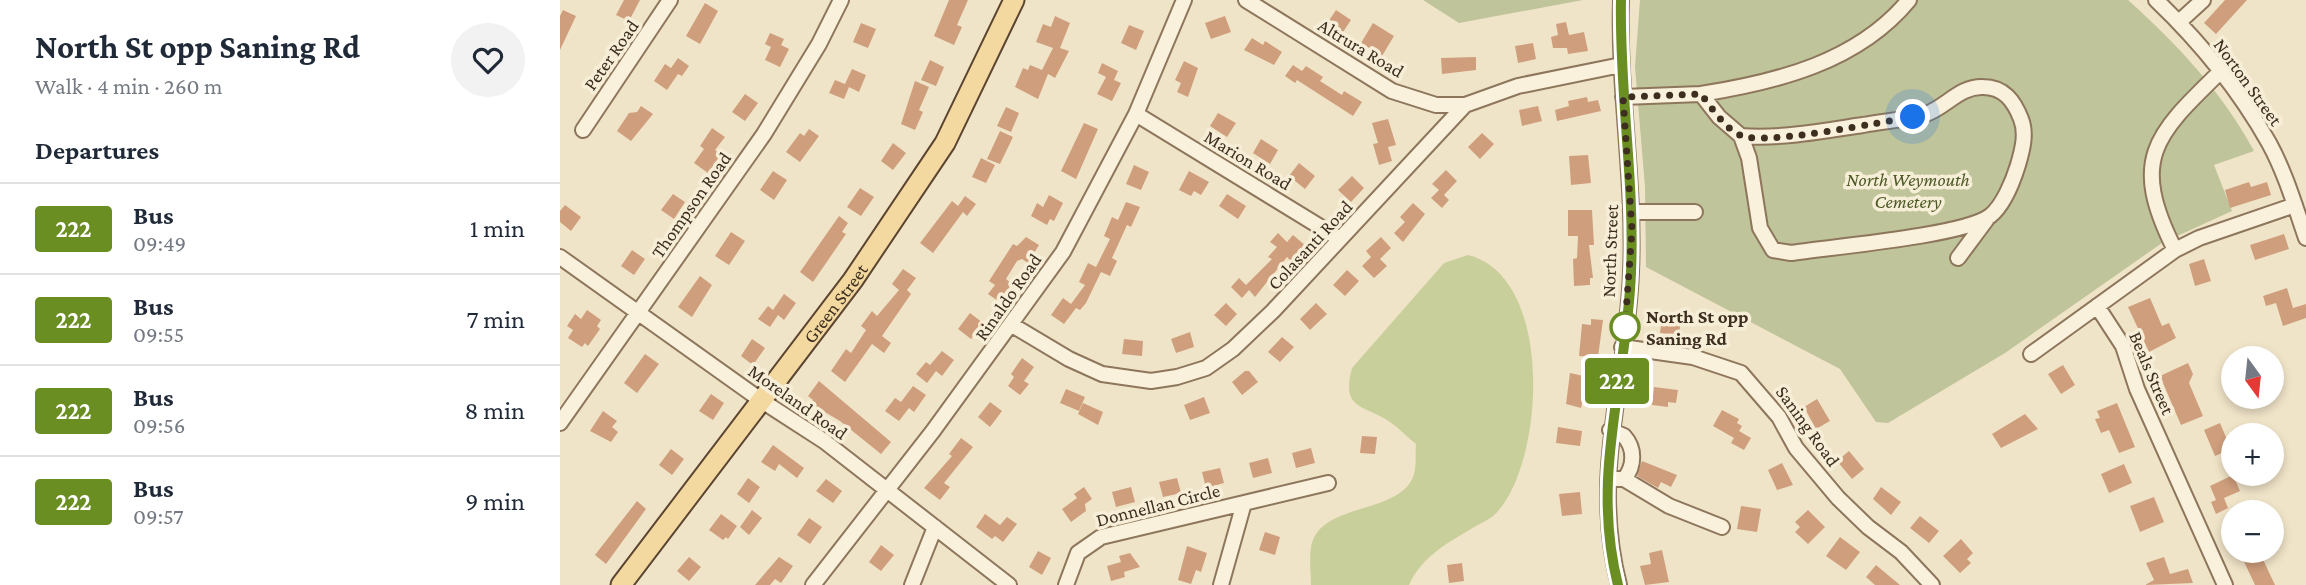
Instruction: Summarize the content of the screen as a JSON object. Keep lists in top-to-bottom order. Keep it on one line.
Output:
{"streets":{"main road":["Green Street"],"street":["Altrura Road","Peter Road","Norton Street","Marion Road","Thompson Road","Colasanti Road","North Street","Rinaldo Road","Beals Street","Moreland Road","Saning Road","Donnellan Circle"]},"crossings":[["Altrura Road","Colasanti Road"],["Marion Road","Colasanti Road"],["Marion Road","Rinaldo Road"],["Thompson Road","Moreland Road"],["Colasanti Road","North Street"],["Colasanti Road","Rinaldo Road"],["North Street","Saning Road"],["Rinaldo Road","Moreland Road"],["Green Street","Moreland Road"]],"parks":["North Weymouth Cemetery"],"places":["North St opp Saning Rd"],"lines":["bus line 222"],"north":"bottom","page":{"heading":[["North St opp Saning Rd","Walk · 4 min · 260 m"],"Departures"],"on_map":"222","list":[{"mark":"222","name":"Bus","note":"09:49","value":"1 min"},{"mark":"222","name":"Bus","note":"09:55","value":"7 min"},{"mark":"222","name":"Bus","note":"09:56","value":"8 min"},{"mark":"222","name":"Bus","note":"09:57","value":"9 min"}],"map_buttons":["+","−"]}}
